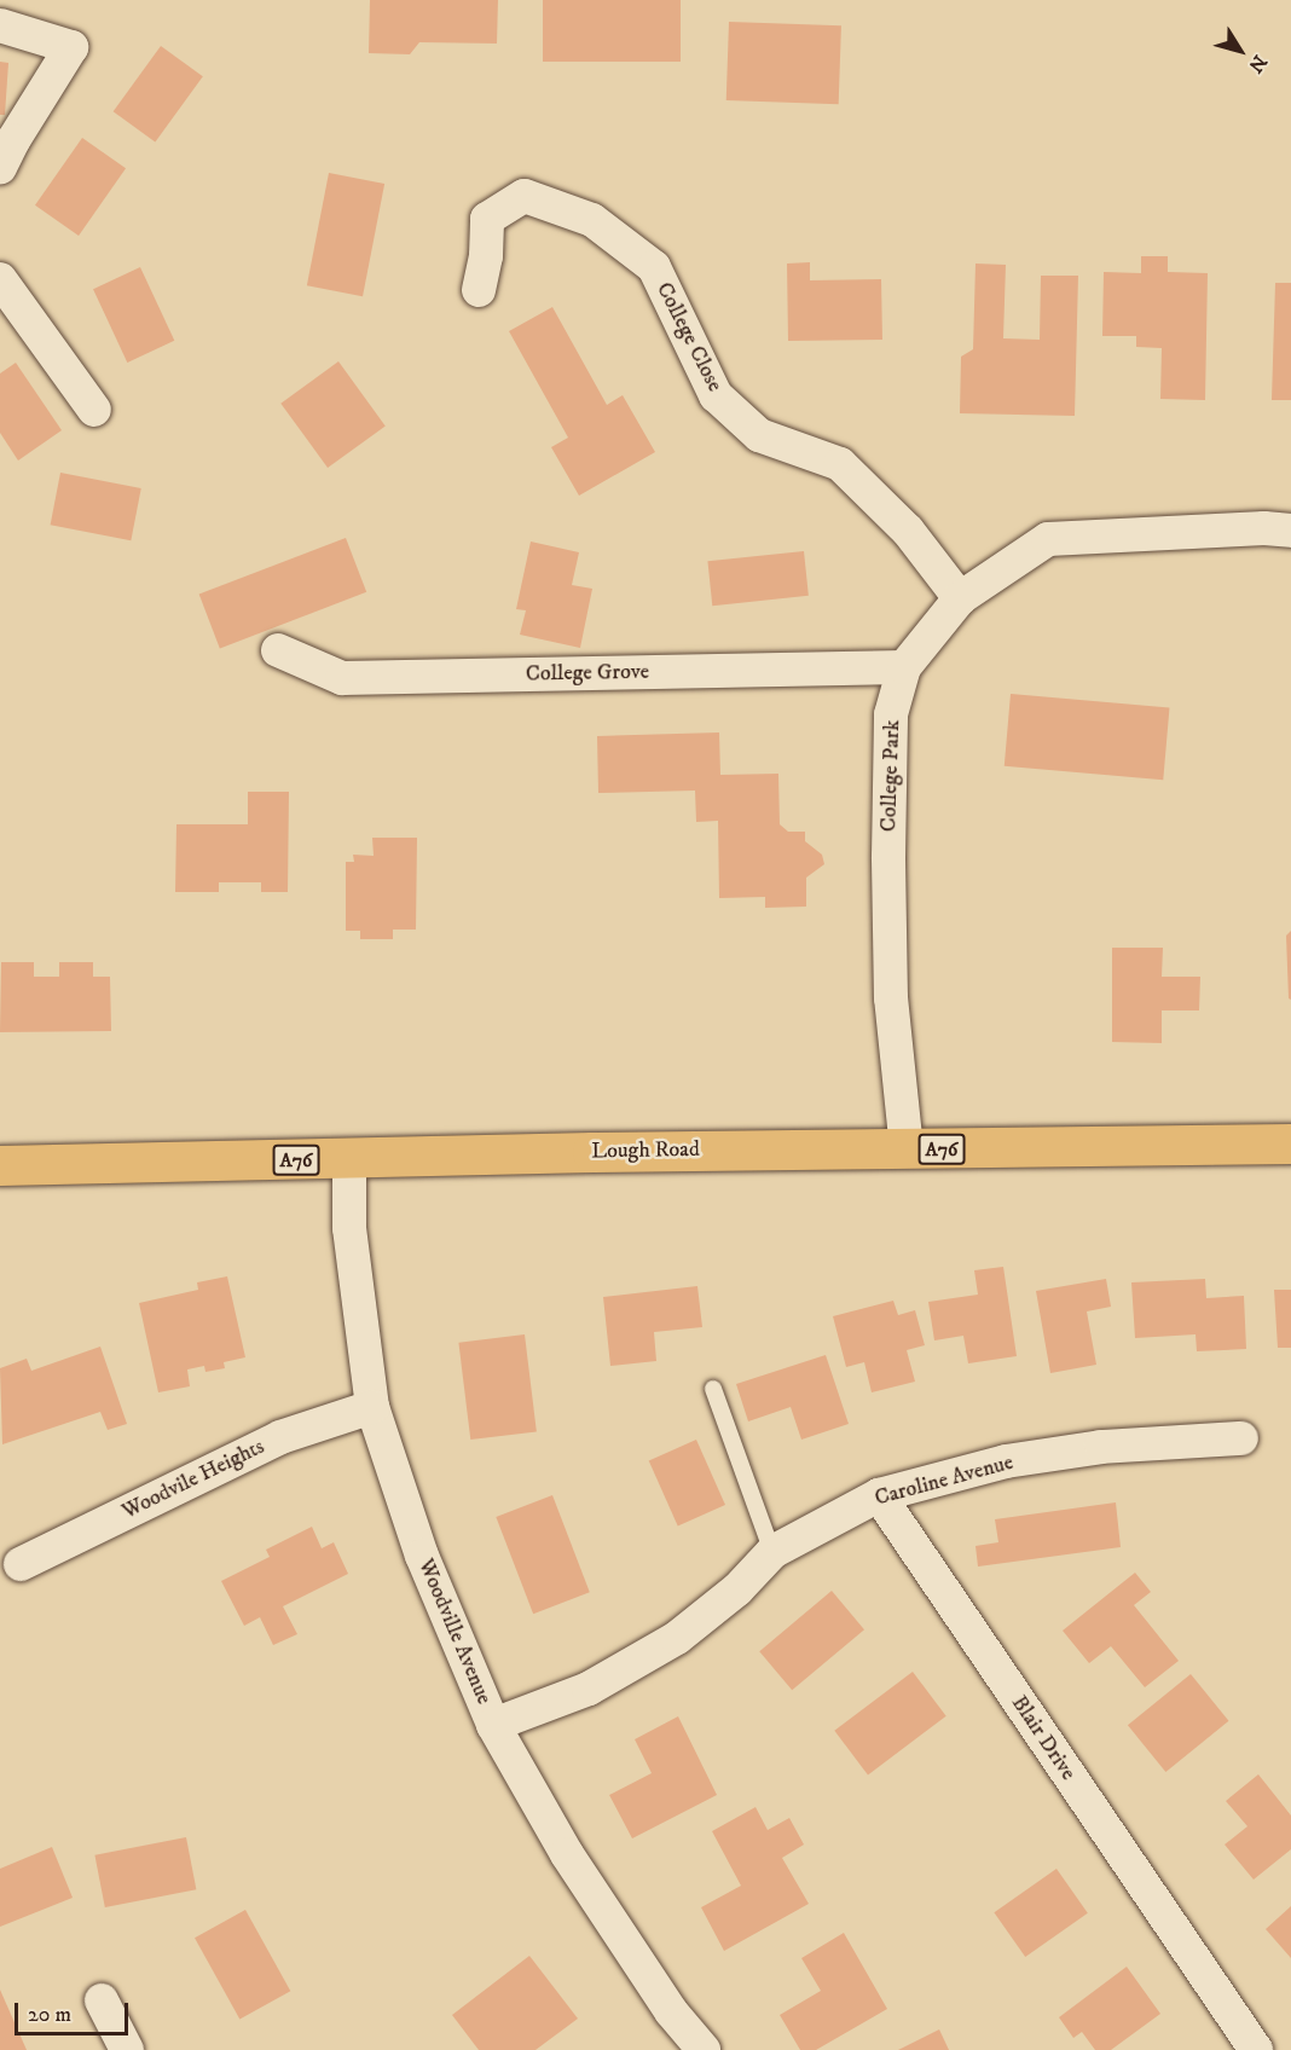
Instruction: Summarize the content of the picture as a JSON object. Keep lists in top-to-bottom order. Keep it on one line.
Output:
{"streets":{"main road":["A76","Lough Road"],"street":["College Close","College Grove","College Park","Woodvile Heights","Caroline Avenue","Woodville Avenue","Blair Drive"]},"crossings":[["College Close","College Park"],["College Grove","College Park"],["College Park","Lough Road"],["Lough Road","Woodville Avenue"],["Woodvile Heights","Woodville Avenue"],["Caroline Avenue","Woodville Avenue"],["Caroline Avenue","Blair Drive"]],"scale_bar":"20 m","north":"bottom right"}
